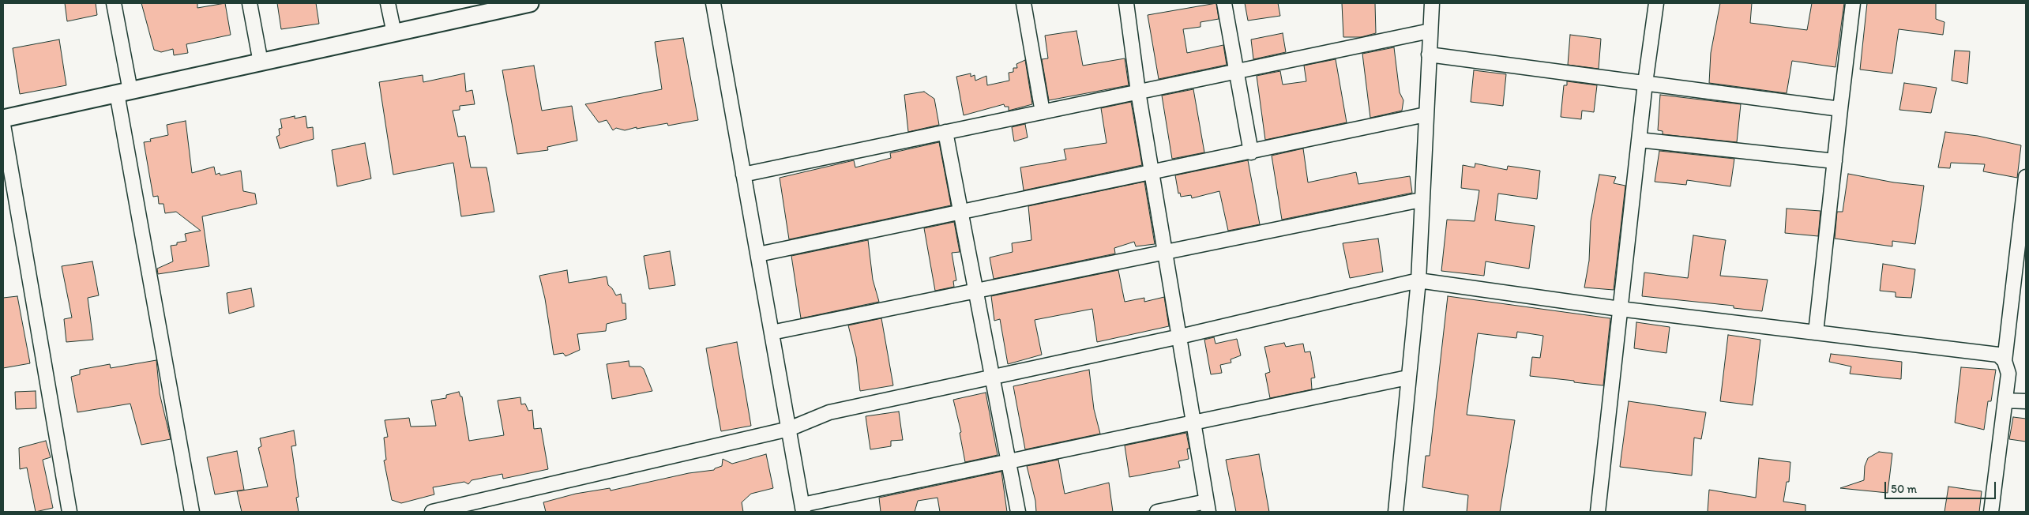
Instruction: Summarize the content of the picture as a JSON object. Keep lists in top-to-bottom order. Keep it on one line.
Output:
{"scale_bar":"50 m"}
